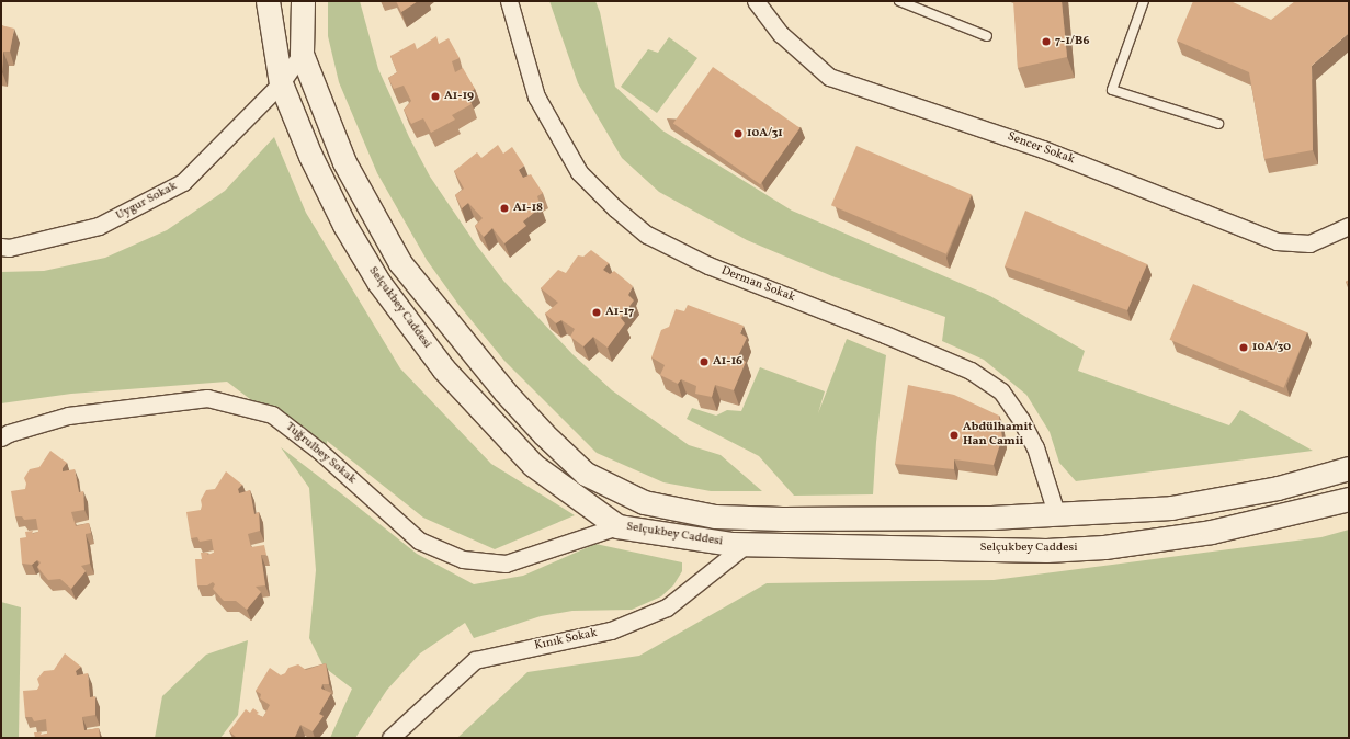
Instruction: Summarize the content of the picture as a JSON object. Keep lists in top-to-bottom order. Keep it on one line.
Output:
{"streets":{"street":["Sencer Sokak","Uygur Sokak","Derman Sokak","Selçukbey Caddesi","Tuğrulbey Sokak","Kınık Sokak"]},"crossings":[["Uygur Sokak","Selçukbey Caddesi"],["Derman Sokak","Selçukbey Caddesi"],["Selçukbey Caddesi","Tuğrulbey Sokak"],["Selçukbey Caddesi","Kınık Sokak"]],"places":["7-1/B6","A1-19","10A/31","A1-18","A1-17","10A/30","A1-16","Abdülhamit Han Camii"]}
